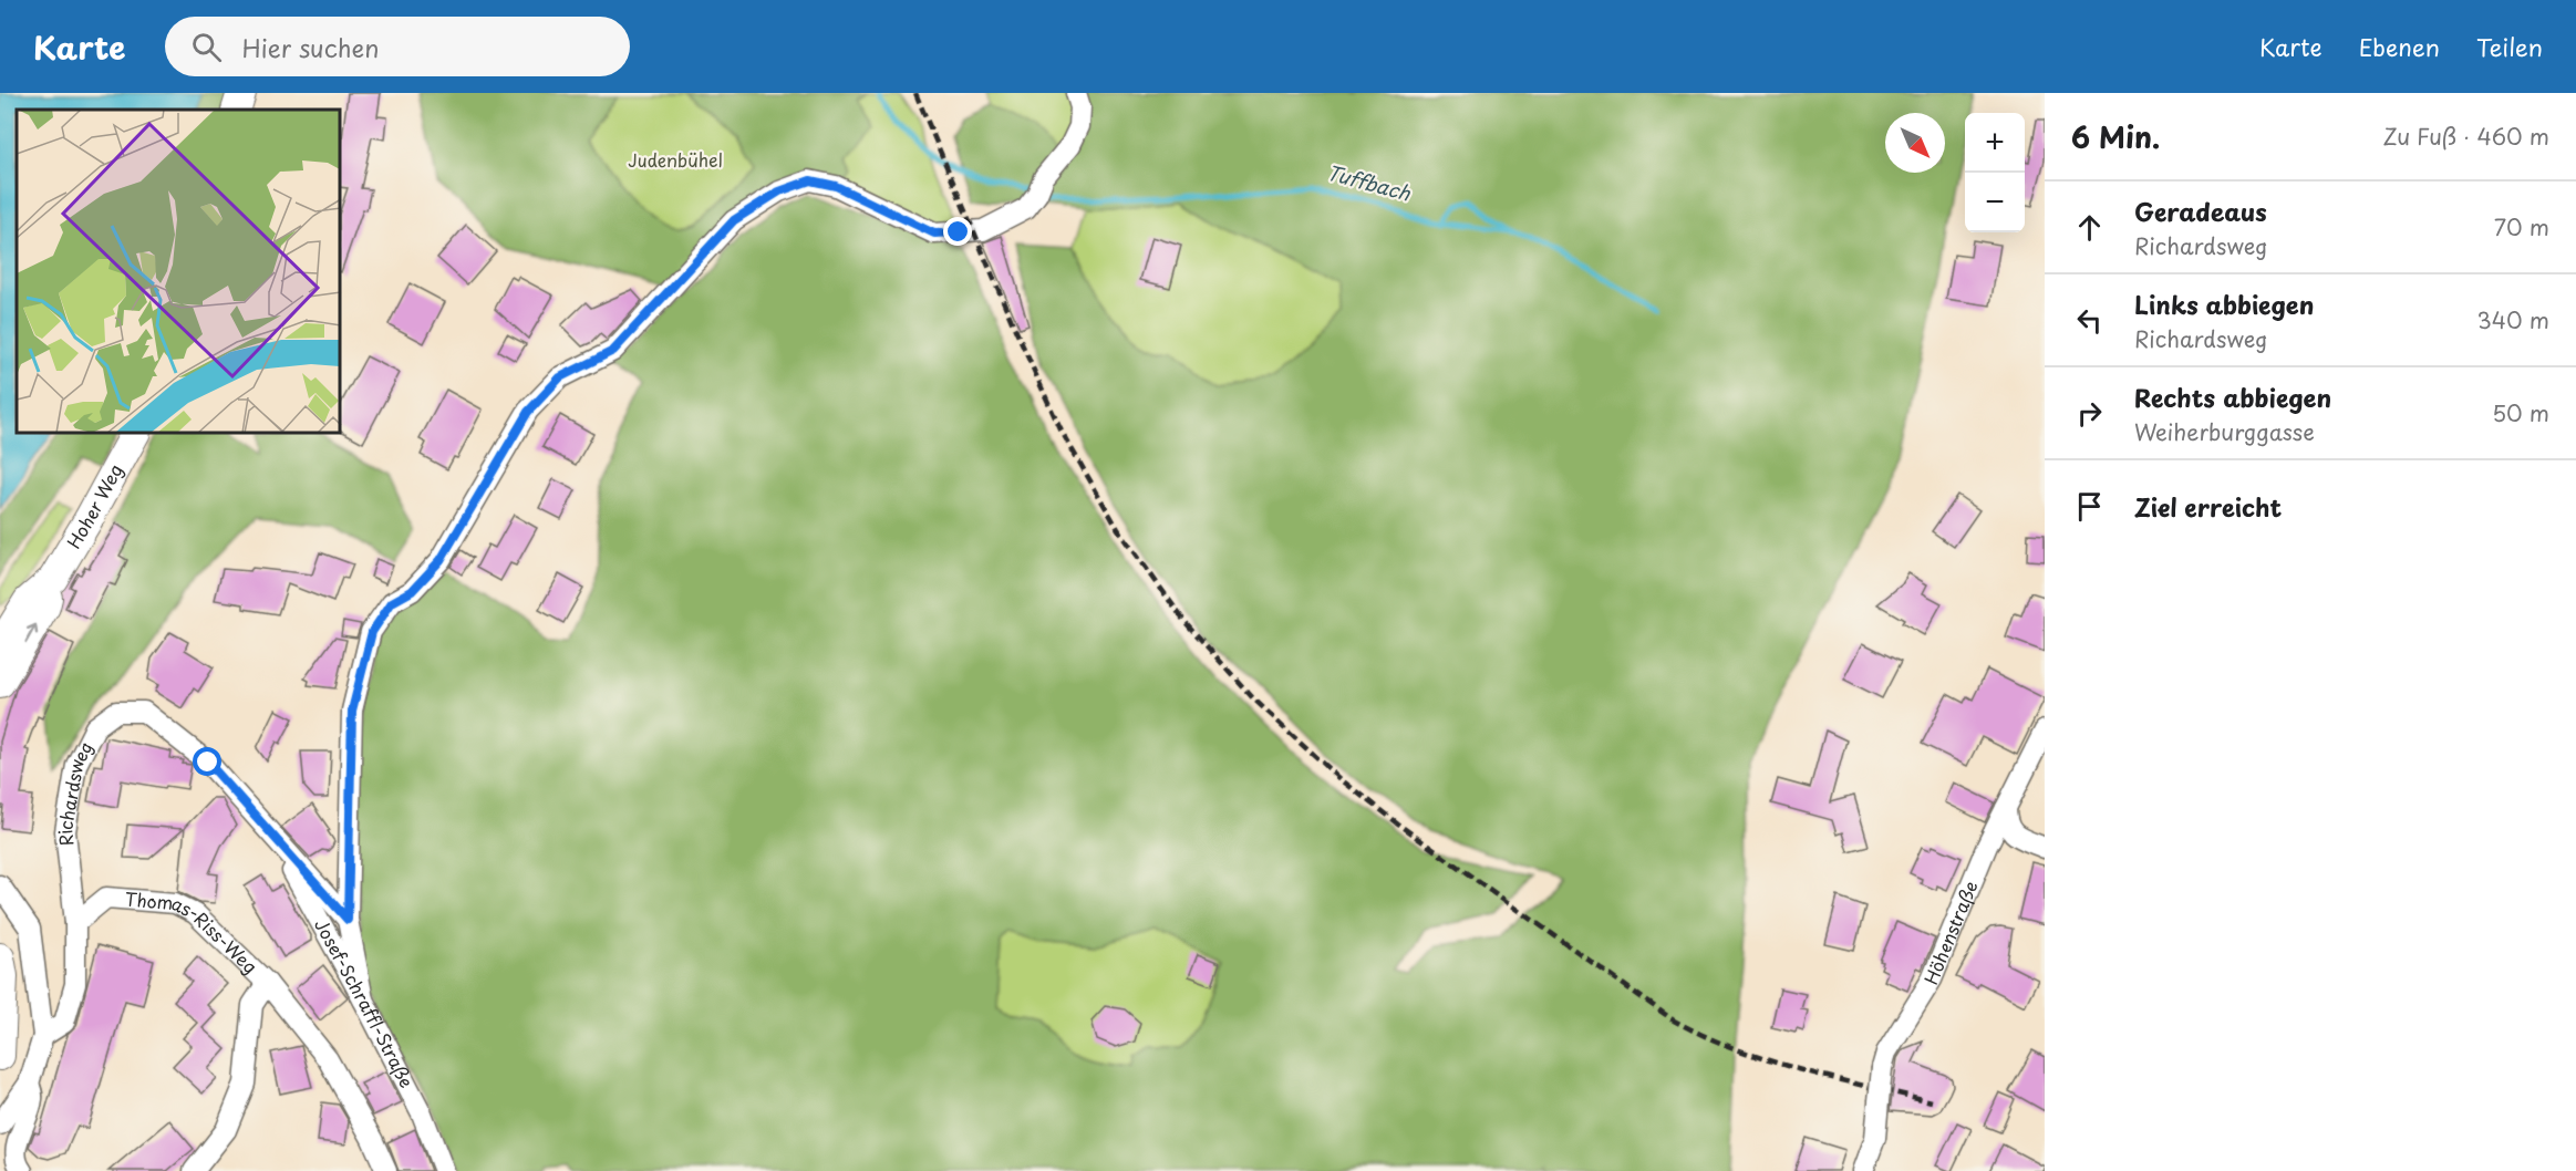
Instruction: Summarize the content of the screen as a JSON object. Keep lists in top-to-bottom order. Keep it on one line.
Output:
{"streets":{"street":["Hoher Weg","Richardsweg","Höhenstraße","Thomas-Riss-Weg","Josef-Schraffl-Straße"]},"crossings":[["Richardsweg","Thomas-Riss-Weg"],["Richardsweg","Josef-Schraffl-Straße"]],"water":["Tuffbach"],"parks":["Judenbühel"],"north":"bottom right","page":{"header":"Karte","search":"Hier suchen","nav":["Karte","Ebenen","Teilen"],"heading":["6 Min.","Zu Fuß · 460 m"],"map_buttons":["+","−"],"list":[["Geradeaus","Richardsweg","70 m"],["Links abbiegen","Richardsweg","340 m"],["Rechts abbiegen","Weiherburggasse","50 m"],"Ziel erreicht"]}}
